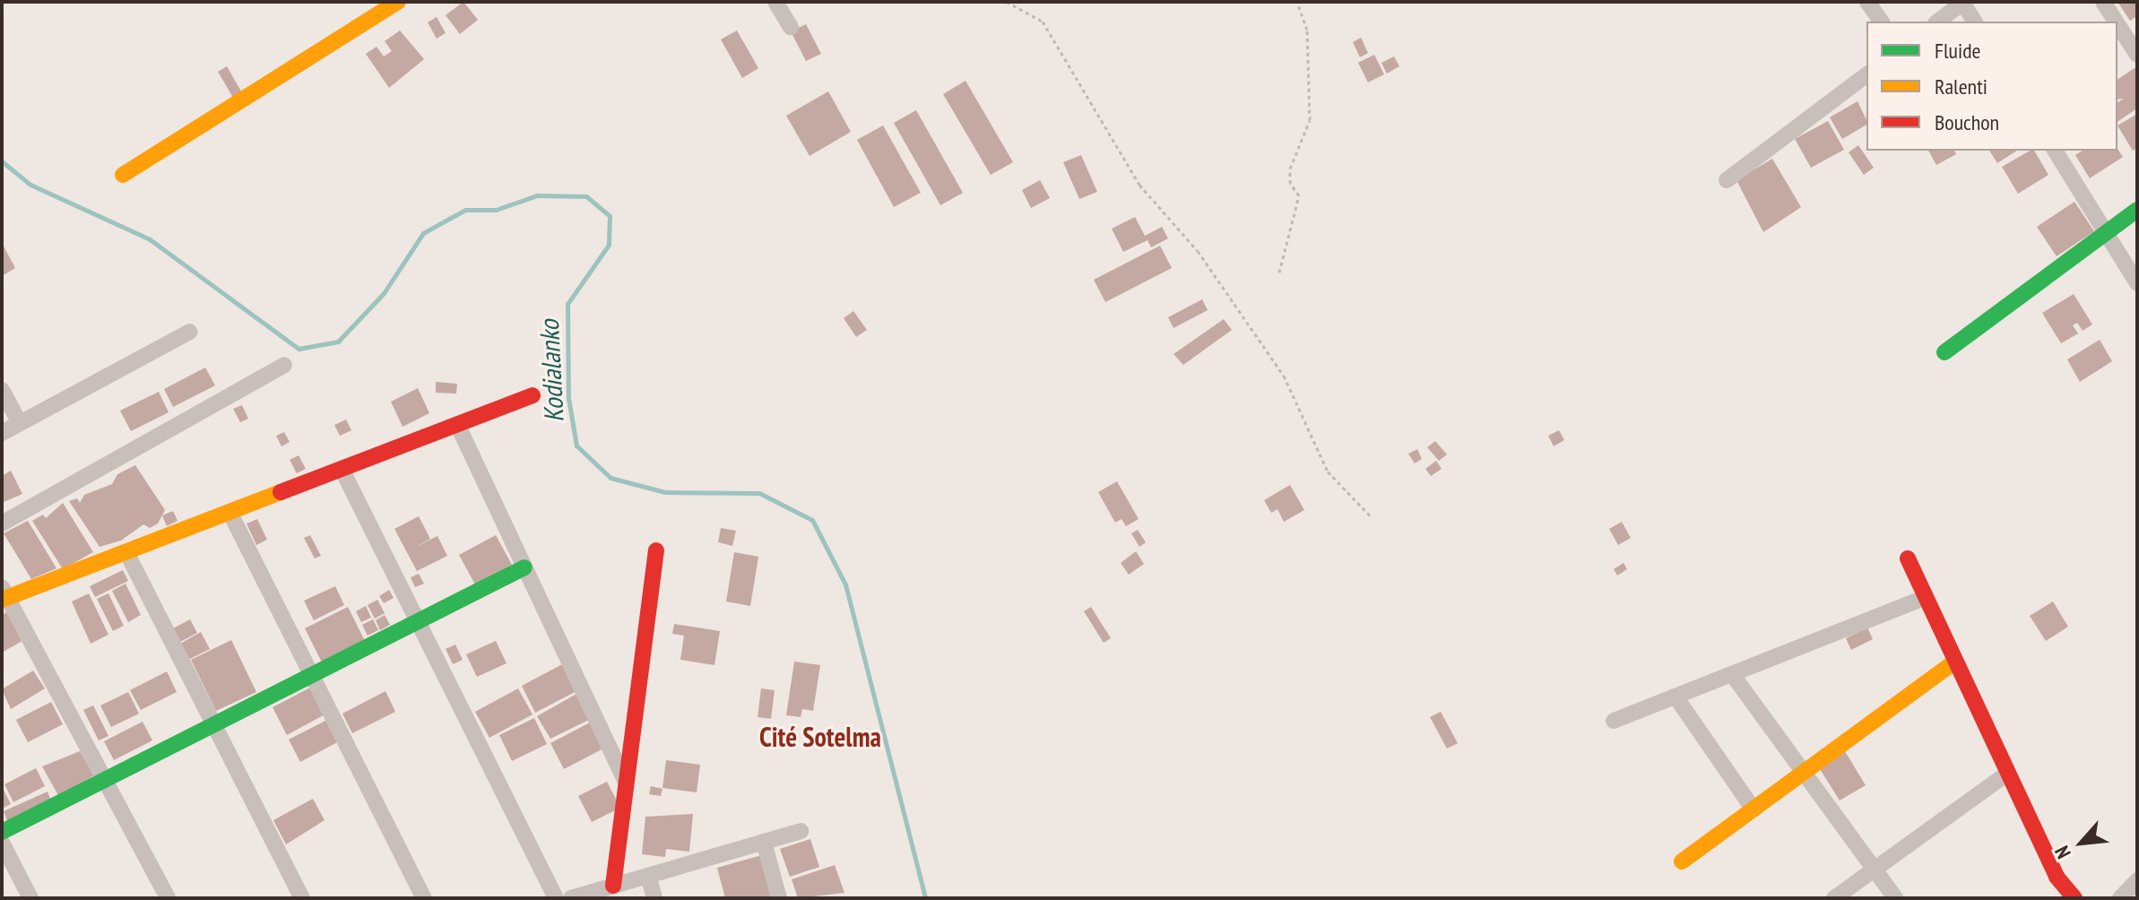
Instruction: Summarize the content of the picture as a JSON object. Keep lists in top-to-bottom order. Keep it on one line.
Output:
{"districts":["Cité Sotelma"],"water":["Kodialanko"],"legend":["Fluide","Ralenti","Bouchon"],"north":"bottom left"}
